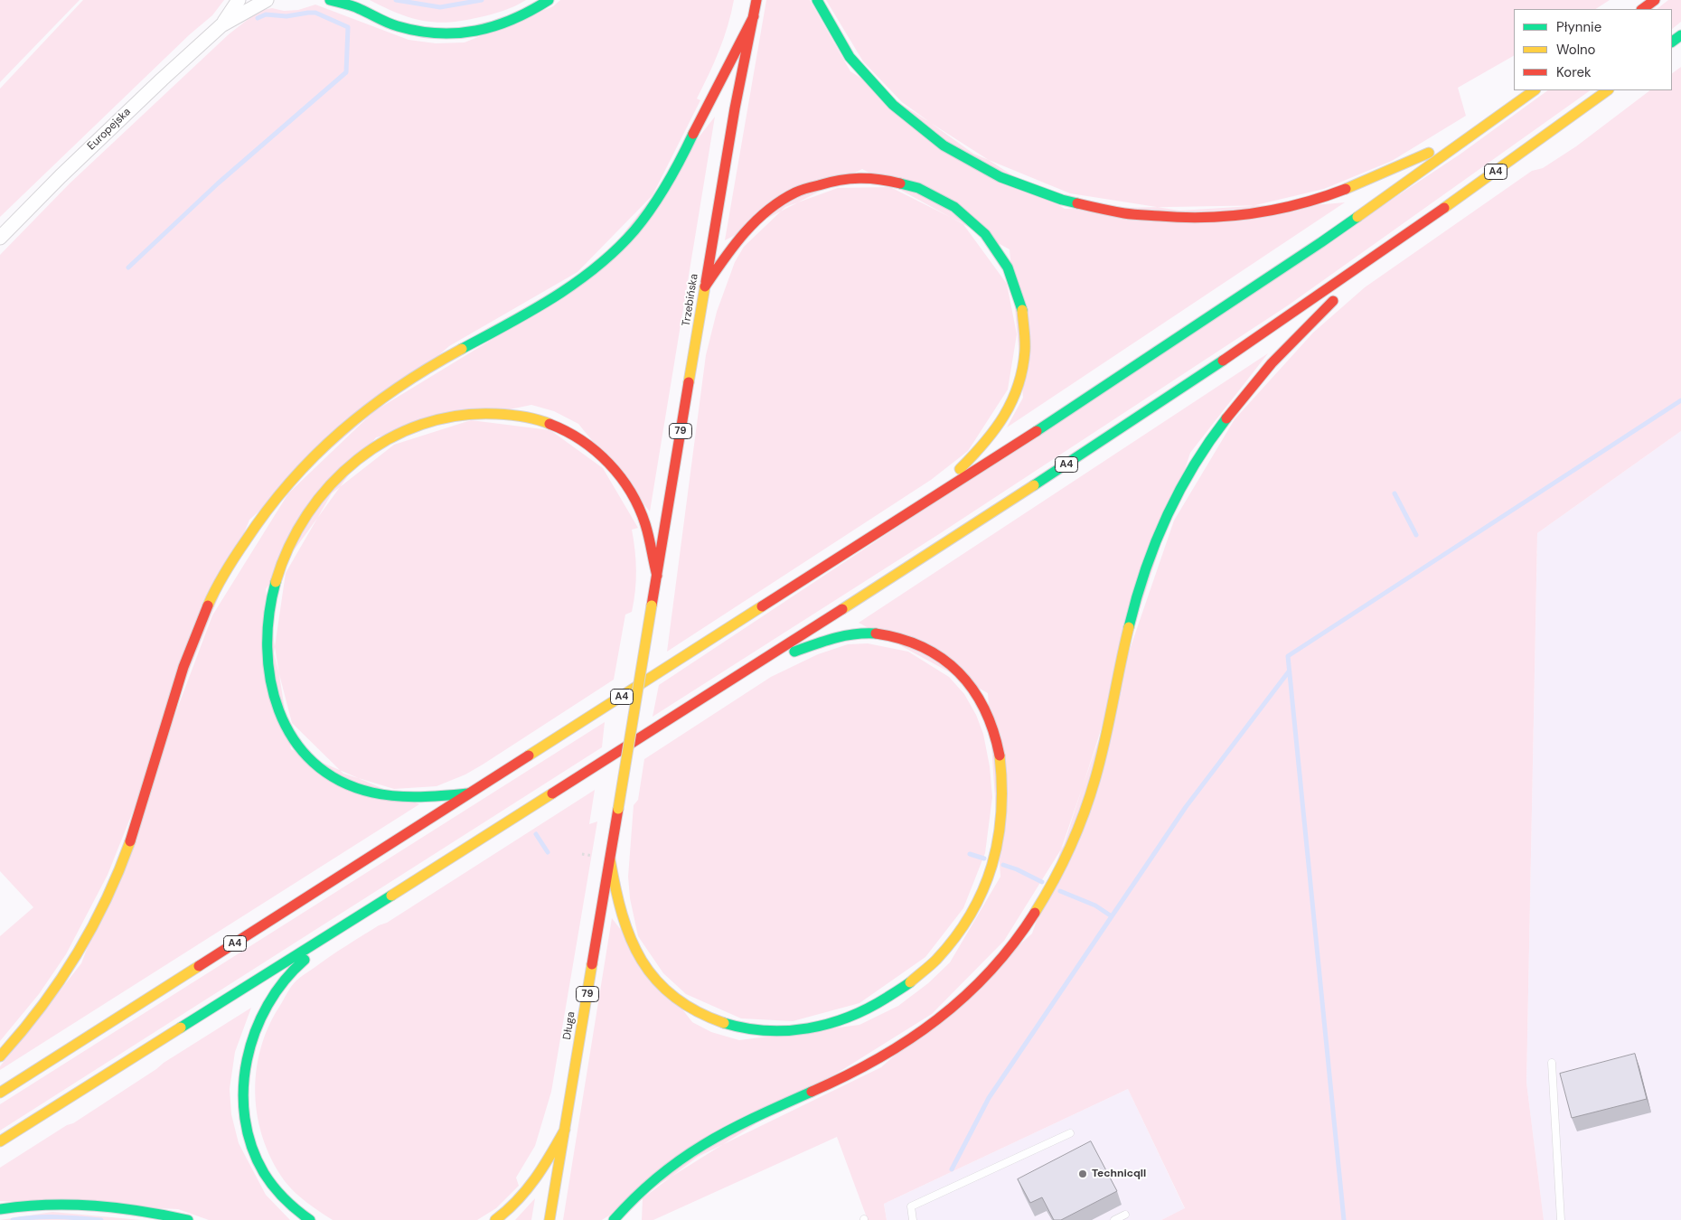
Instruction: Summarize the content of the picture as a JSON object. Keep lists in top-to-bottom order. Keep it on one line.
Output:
{"streets":{"main road":["A4","Trzebińska","79","Długa"],"street":["Europejska"]},"crossings":[["Trzebińska","Długa"]],"places":["Technicqll"],"legend":["Płynnie","Wolno","Korek"]}
